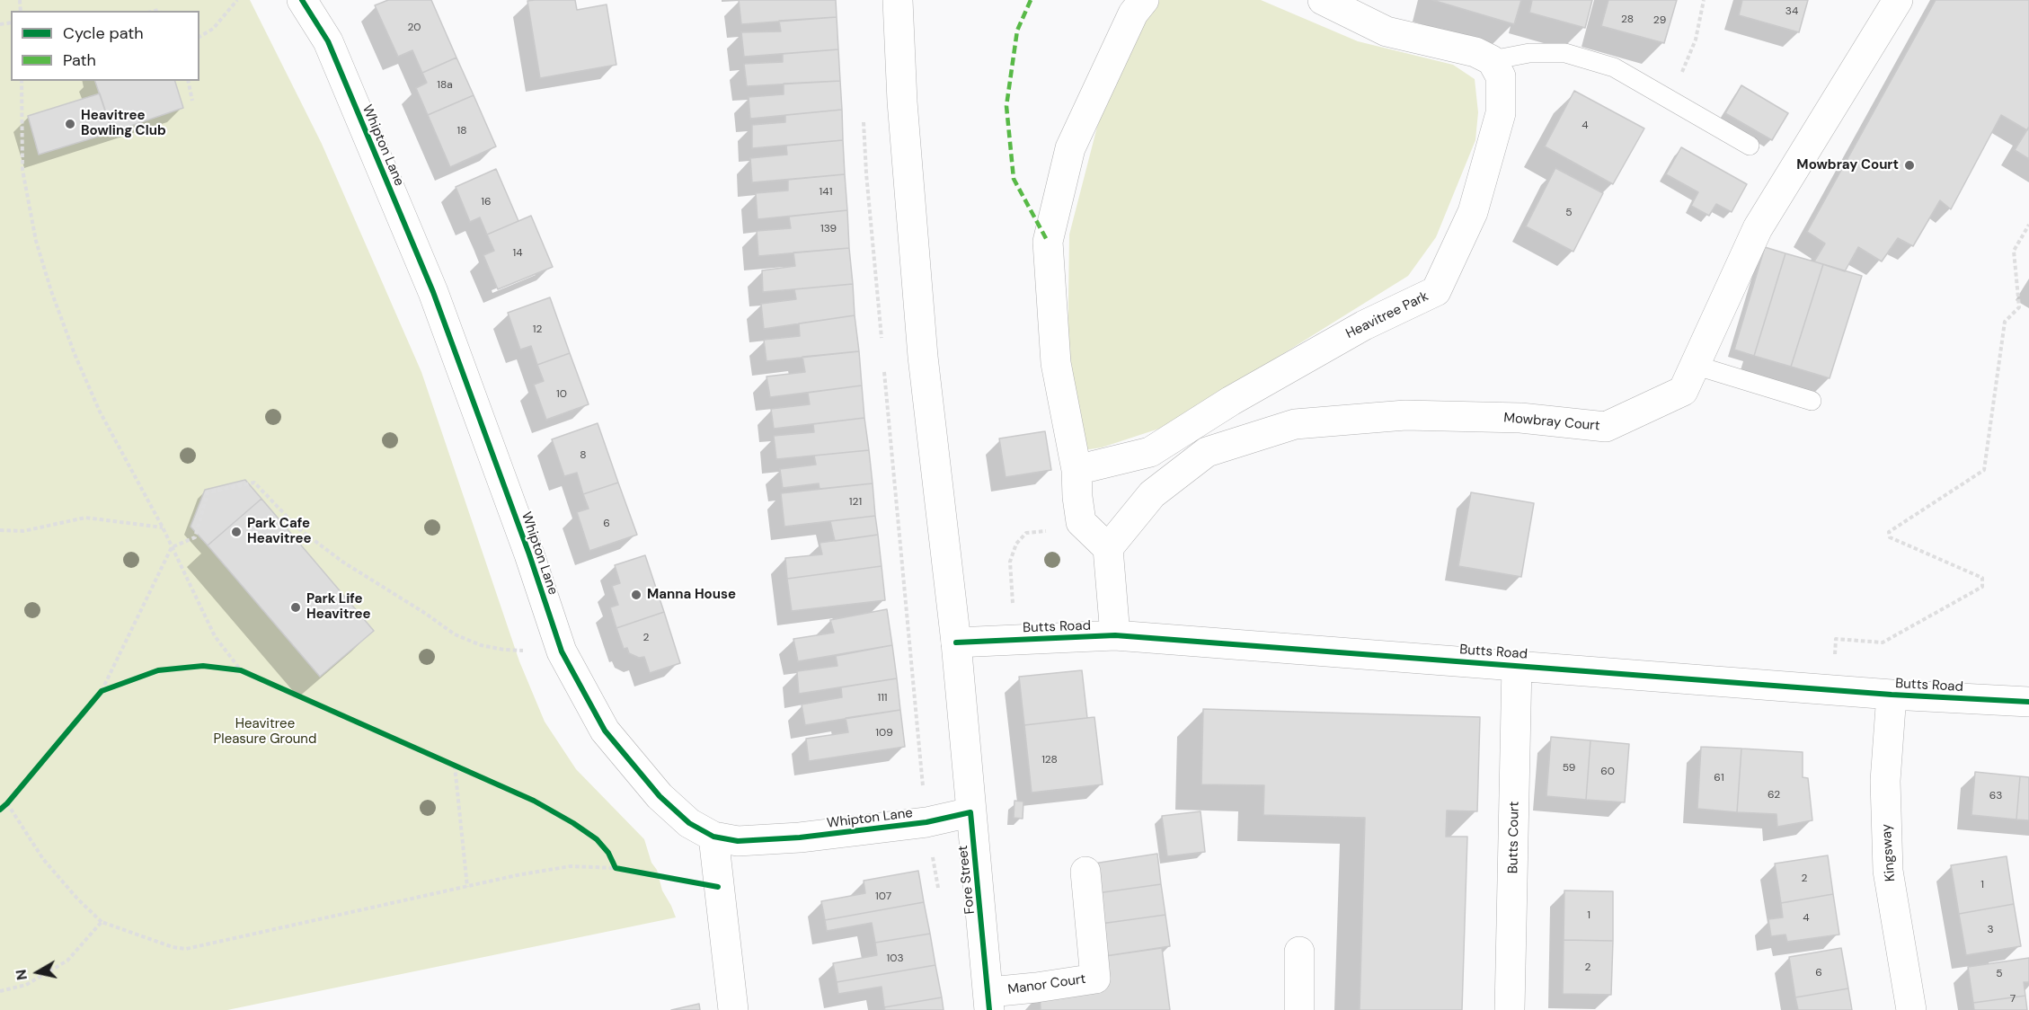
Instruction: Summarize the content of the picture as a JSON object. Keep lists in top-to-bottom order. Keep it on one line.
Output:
{"streets":{"street":["Whipton Lane","Heavitree Park","Mowbray Court","Butts Road","Butts Court","Kingsway","Fore Street","Manor Court"]},"crossings":[["Whipton Lane","Fore Street"],["Butts Road","Butts Court"],["Butts Road","Kingsway"],["Butts Road","Fore Street"],["Fore Street","Manor Court"]],"parks":["Heavitree Pleasure Ground"],"places":["Heavitree Bowling Club","Mowbray Court","Park Cafe Heavitree","Manna House","Park Life Heavitree"],"house_numbers":["34","28","29","20","18a","4","18","141","16","5","139","14","12","10","8","121","6","2","111","109","128","59","60","61","62","63","2","1","107","1","4","3","103","2","6","5","7"],"legend":["Cycle path","Path"],"north":"left"}
